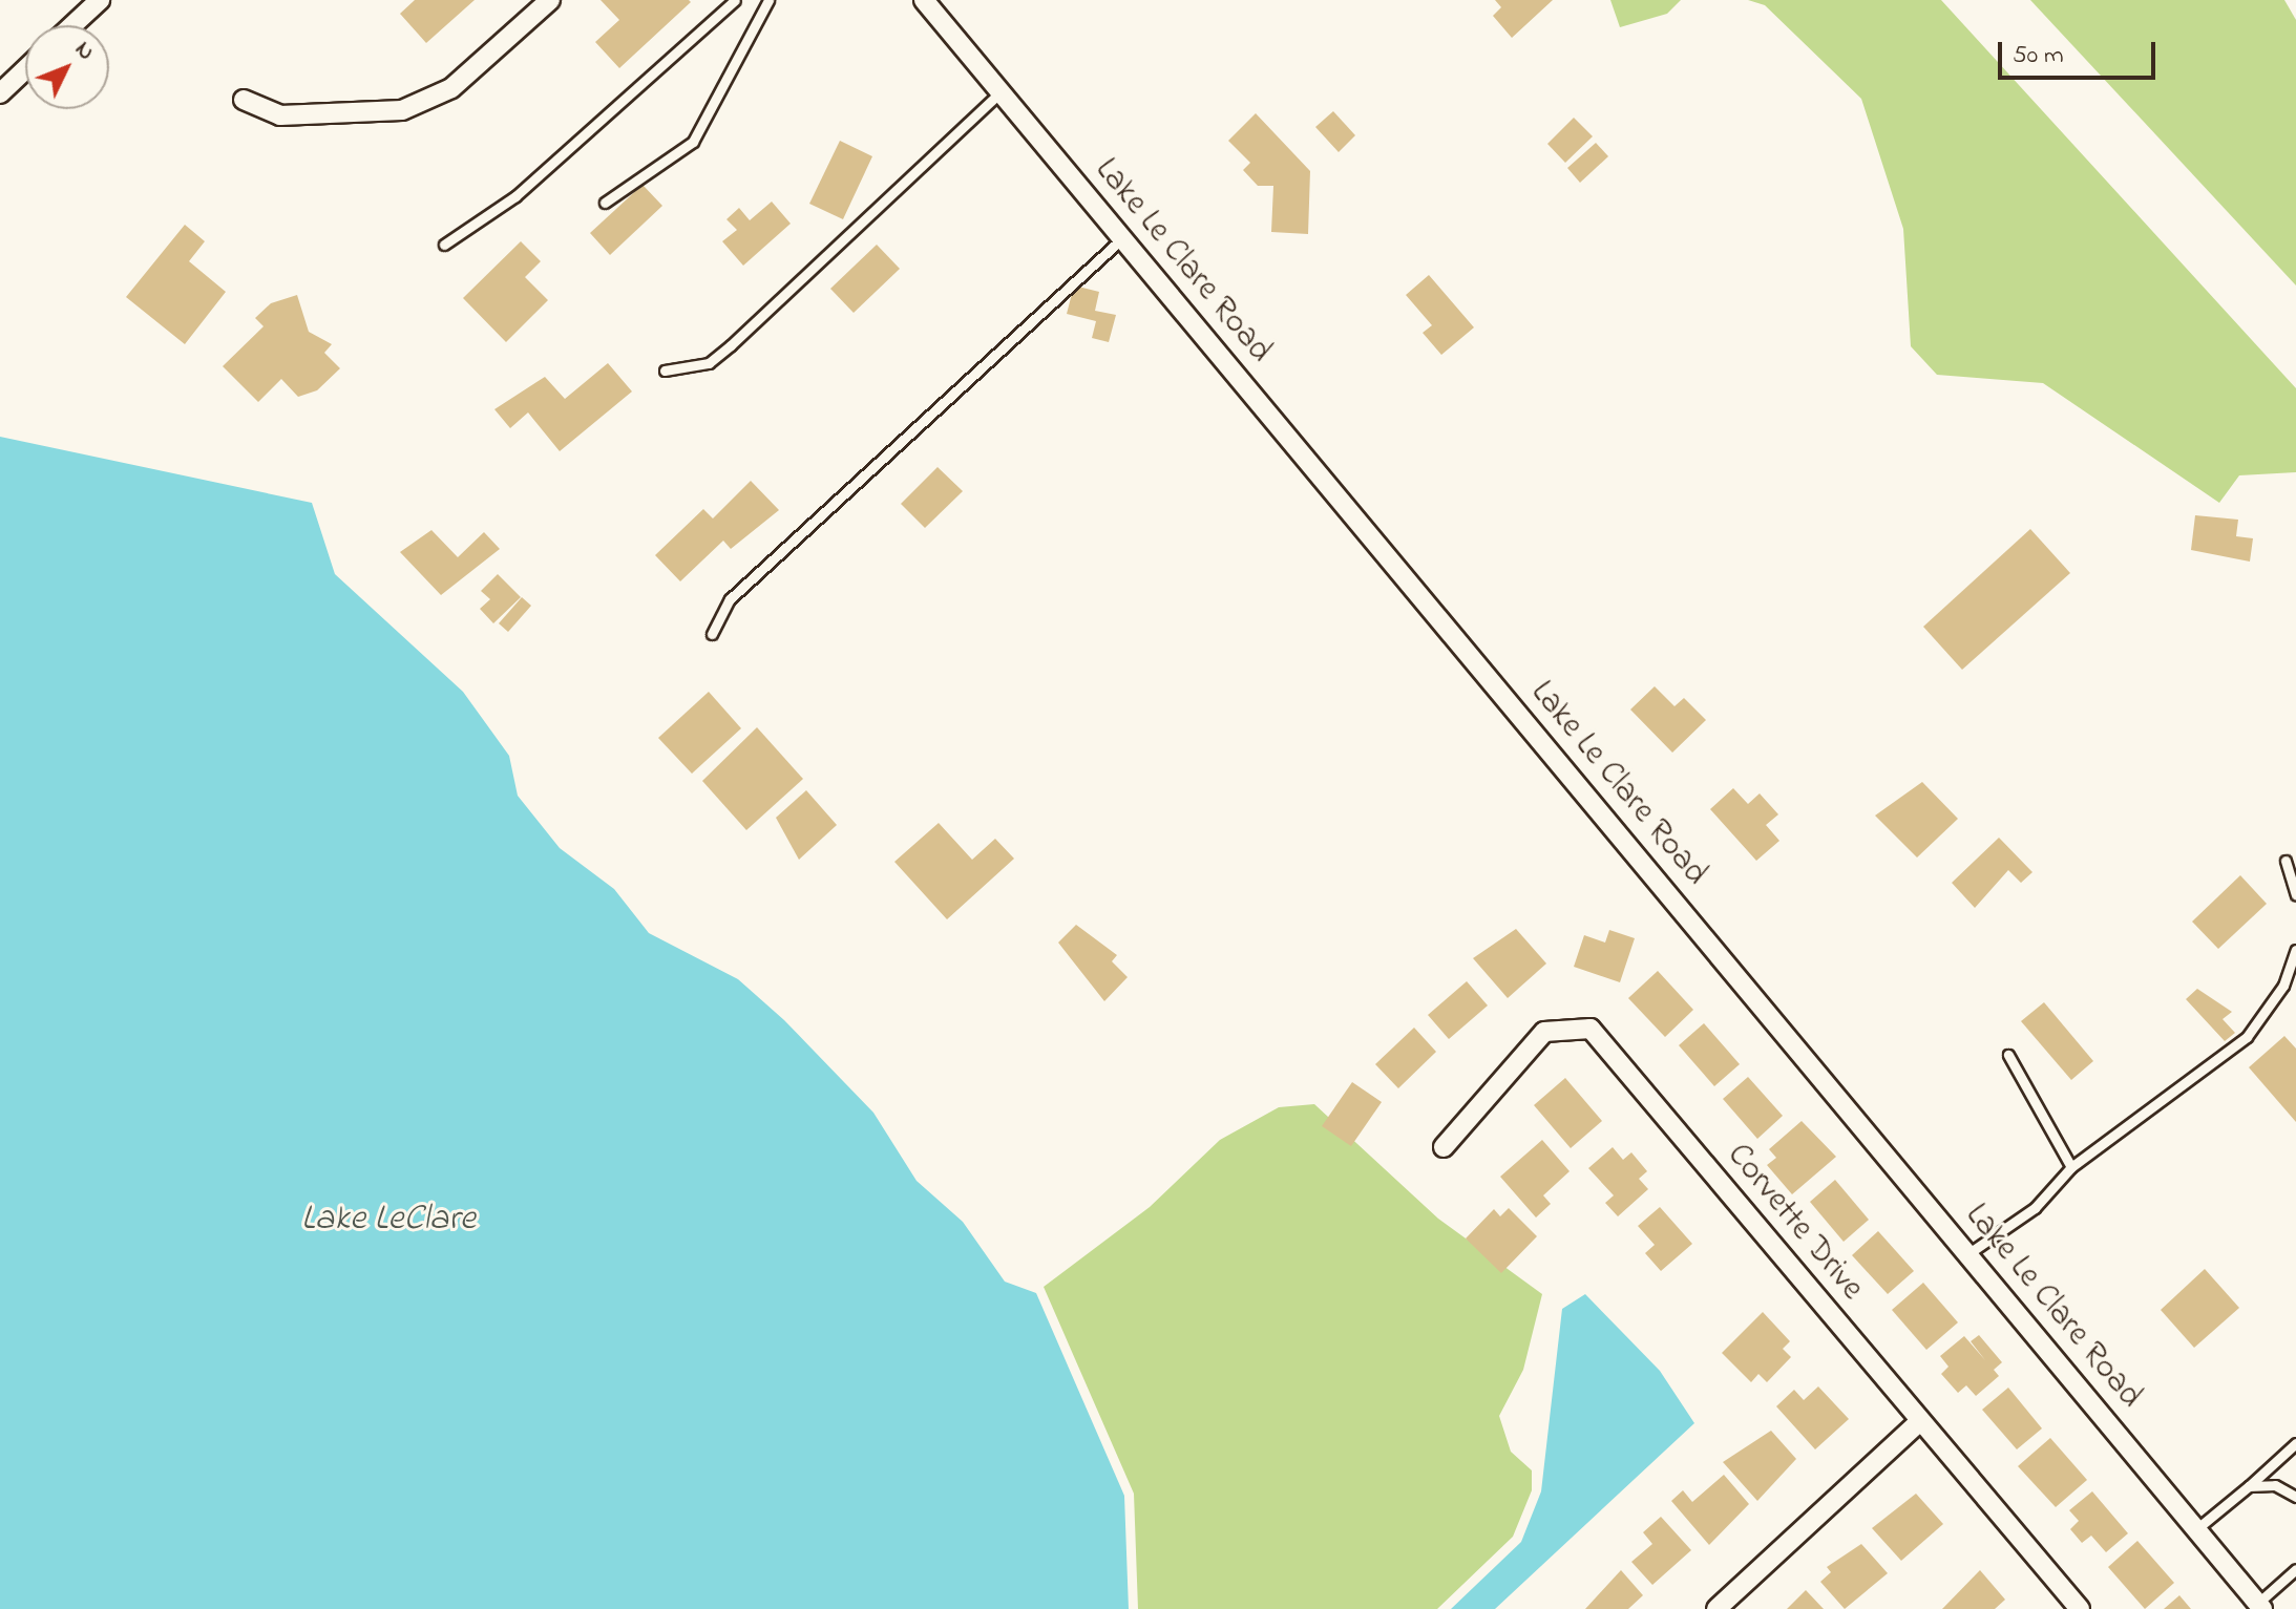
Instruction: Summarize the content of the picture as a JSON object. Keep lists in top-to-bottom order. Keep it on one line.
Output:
{"streets":{"street":["Lake Le Clare Road","Corvette Drive"]},"water":["Lake LeClare"],"scale_bar":"50 m","north":"top right"}
